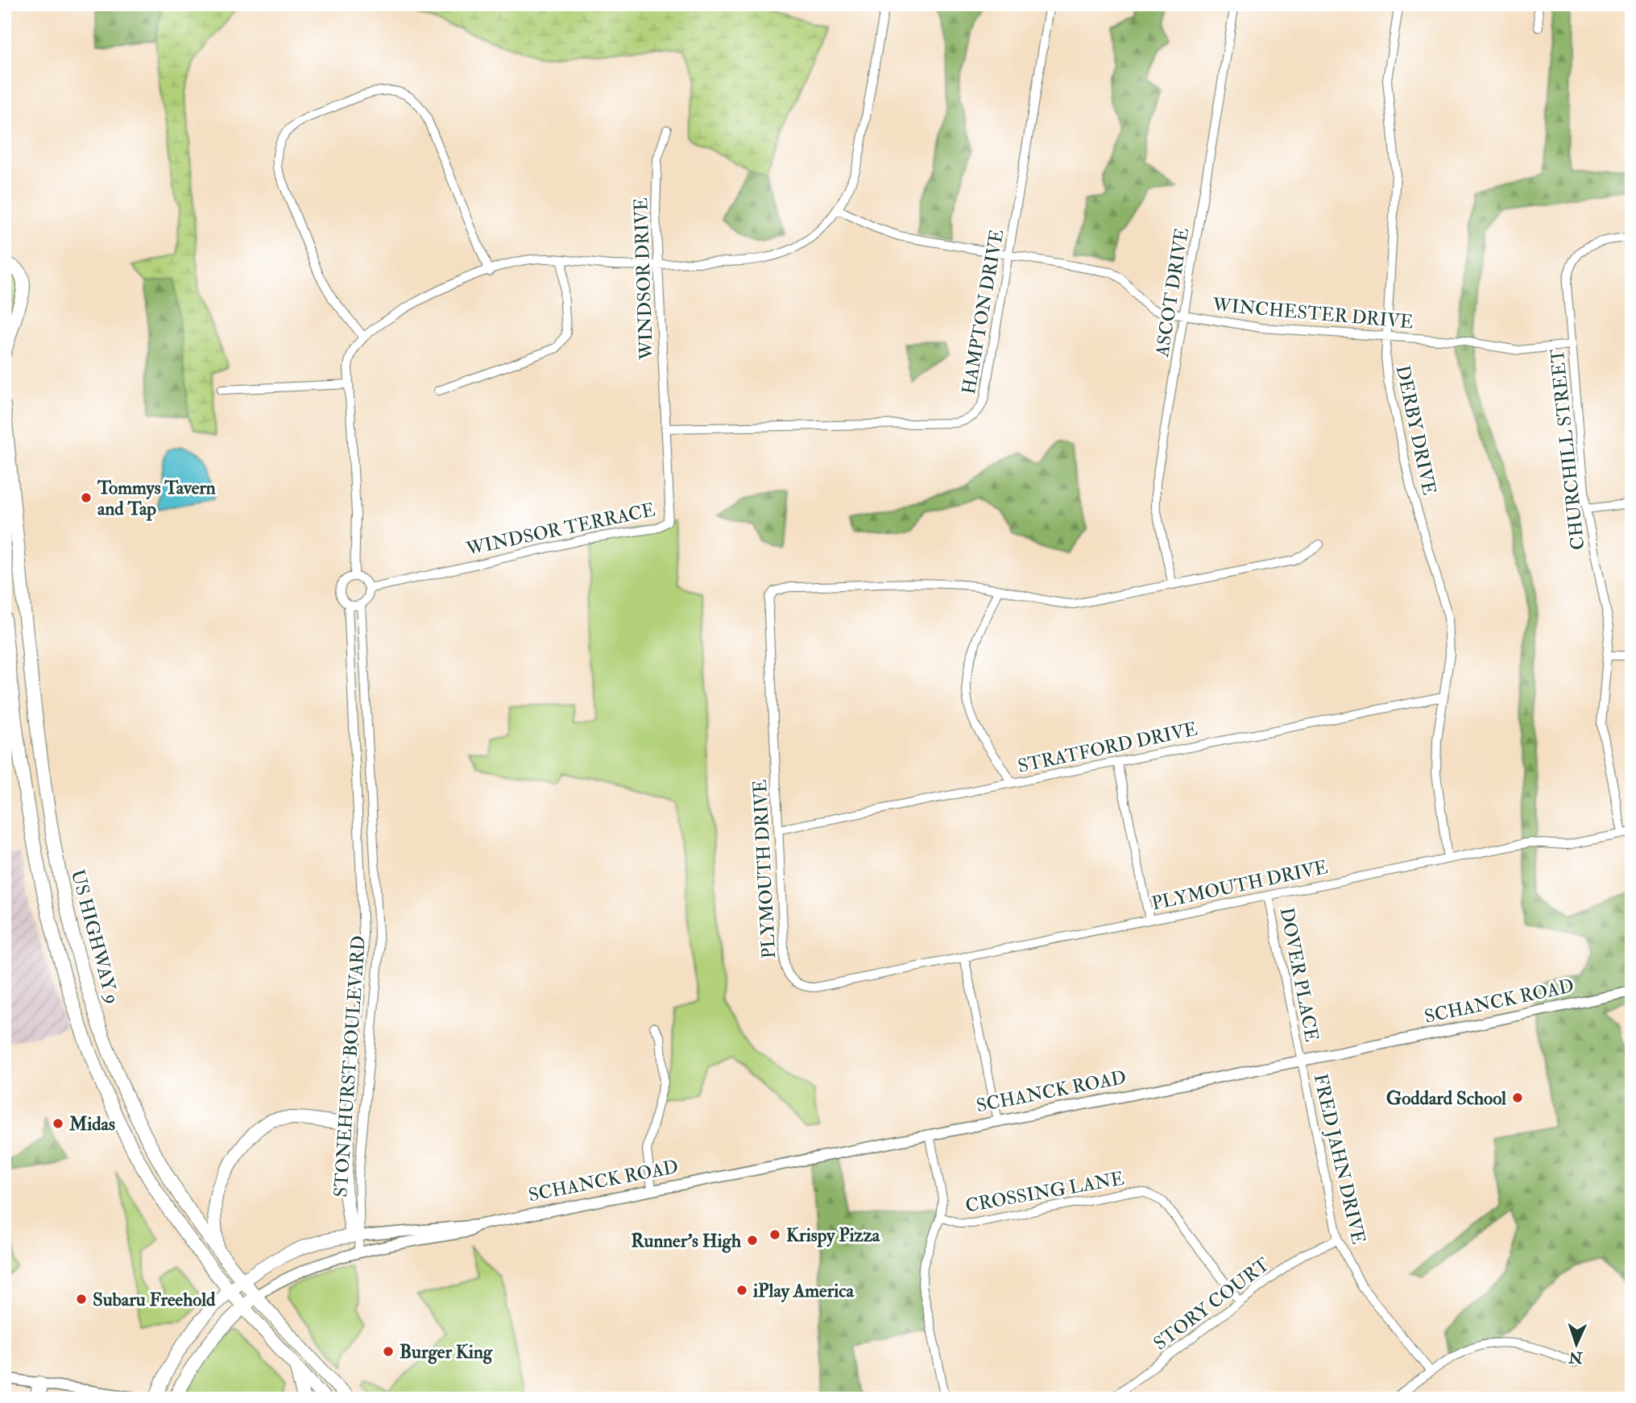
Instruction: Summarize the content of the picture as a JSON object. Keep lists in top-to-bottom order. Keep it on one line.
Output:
{"streets":{"main road":["US HIGHWAY 9","SCHANCK ROAD","STONEHURST BOULEVARD"],"street":["WINDSOR DRIVE","ASCOT DRIVE","HAMPTON DRIVE","WINCHESTER DRIVE","DERBY DRIVE","CHURCHILL STREET","WINDSOR TERRACE","STRATFORD DRIVE","PLYMOUTH DRIVE","DOVER PLACE","FRED JAHN DRIVE","CROSSING LANE","STORY COURT"]},"crossings":[["WINDSOR DRIVE","HAMPTON DRIVE"],["WINDSOR DRIVE","WINDSOR TERRACE"],["ASCOT DRIVE","WINCHESTER DRIVE"],["ASCOT DRIVE","PLYMOUTH DRIVE"],["HAMPTON DRIVE","WINCHESTER DRIVE"],["HAMPTON DRIVE","WINDSOR TERRACE"],["WINCHESTER DRIVE","DERBY DRIVE"],["WINCHESTER DRIVE","CHURCHILL STREET"],["DERBY DRIVE","STRATFORD DRIVE"],["DERBY DRIVE","PLYMOUTH DRIVE"],["CHURCHILL STREET","PLYMOUTH DRIVE"],["WINDSOR TERRACE","STONEHURST BOULEVARD"],["STRATFORD DRIVE","PLYMOUTH DRIVE"],["PLYMOUTH DRIVE","DOVER PLACE"],["US HIGHWAY 9","SCHANCK ROAD"],["DOVER PLACE","SCHANCK ROAD"],["DOVER PLACE","FRED JAHN DRIVE"],["SCHANCK ROAD","STONEHURST BOULEVARD"],["SCHANCK ROAD","FRED JAHN DRIVE"],["FRED JAHN DRIVE","STORY COURT"],["CROSSING LANE","STORY COURT"]],"places":["Tommys Tavern and Tap","Goddard School","Midas","Krispy Pizza","Runner's High","iPlay America","Subaru Freehold","Burger King"],"north":"bottom"}
